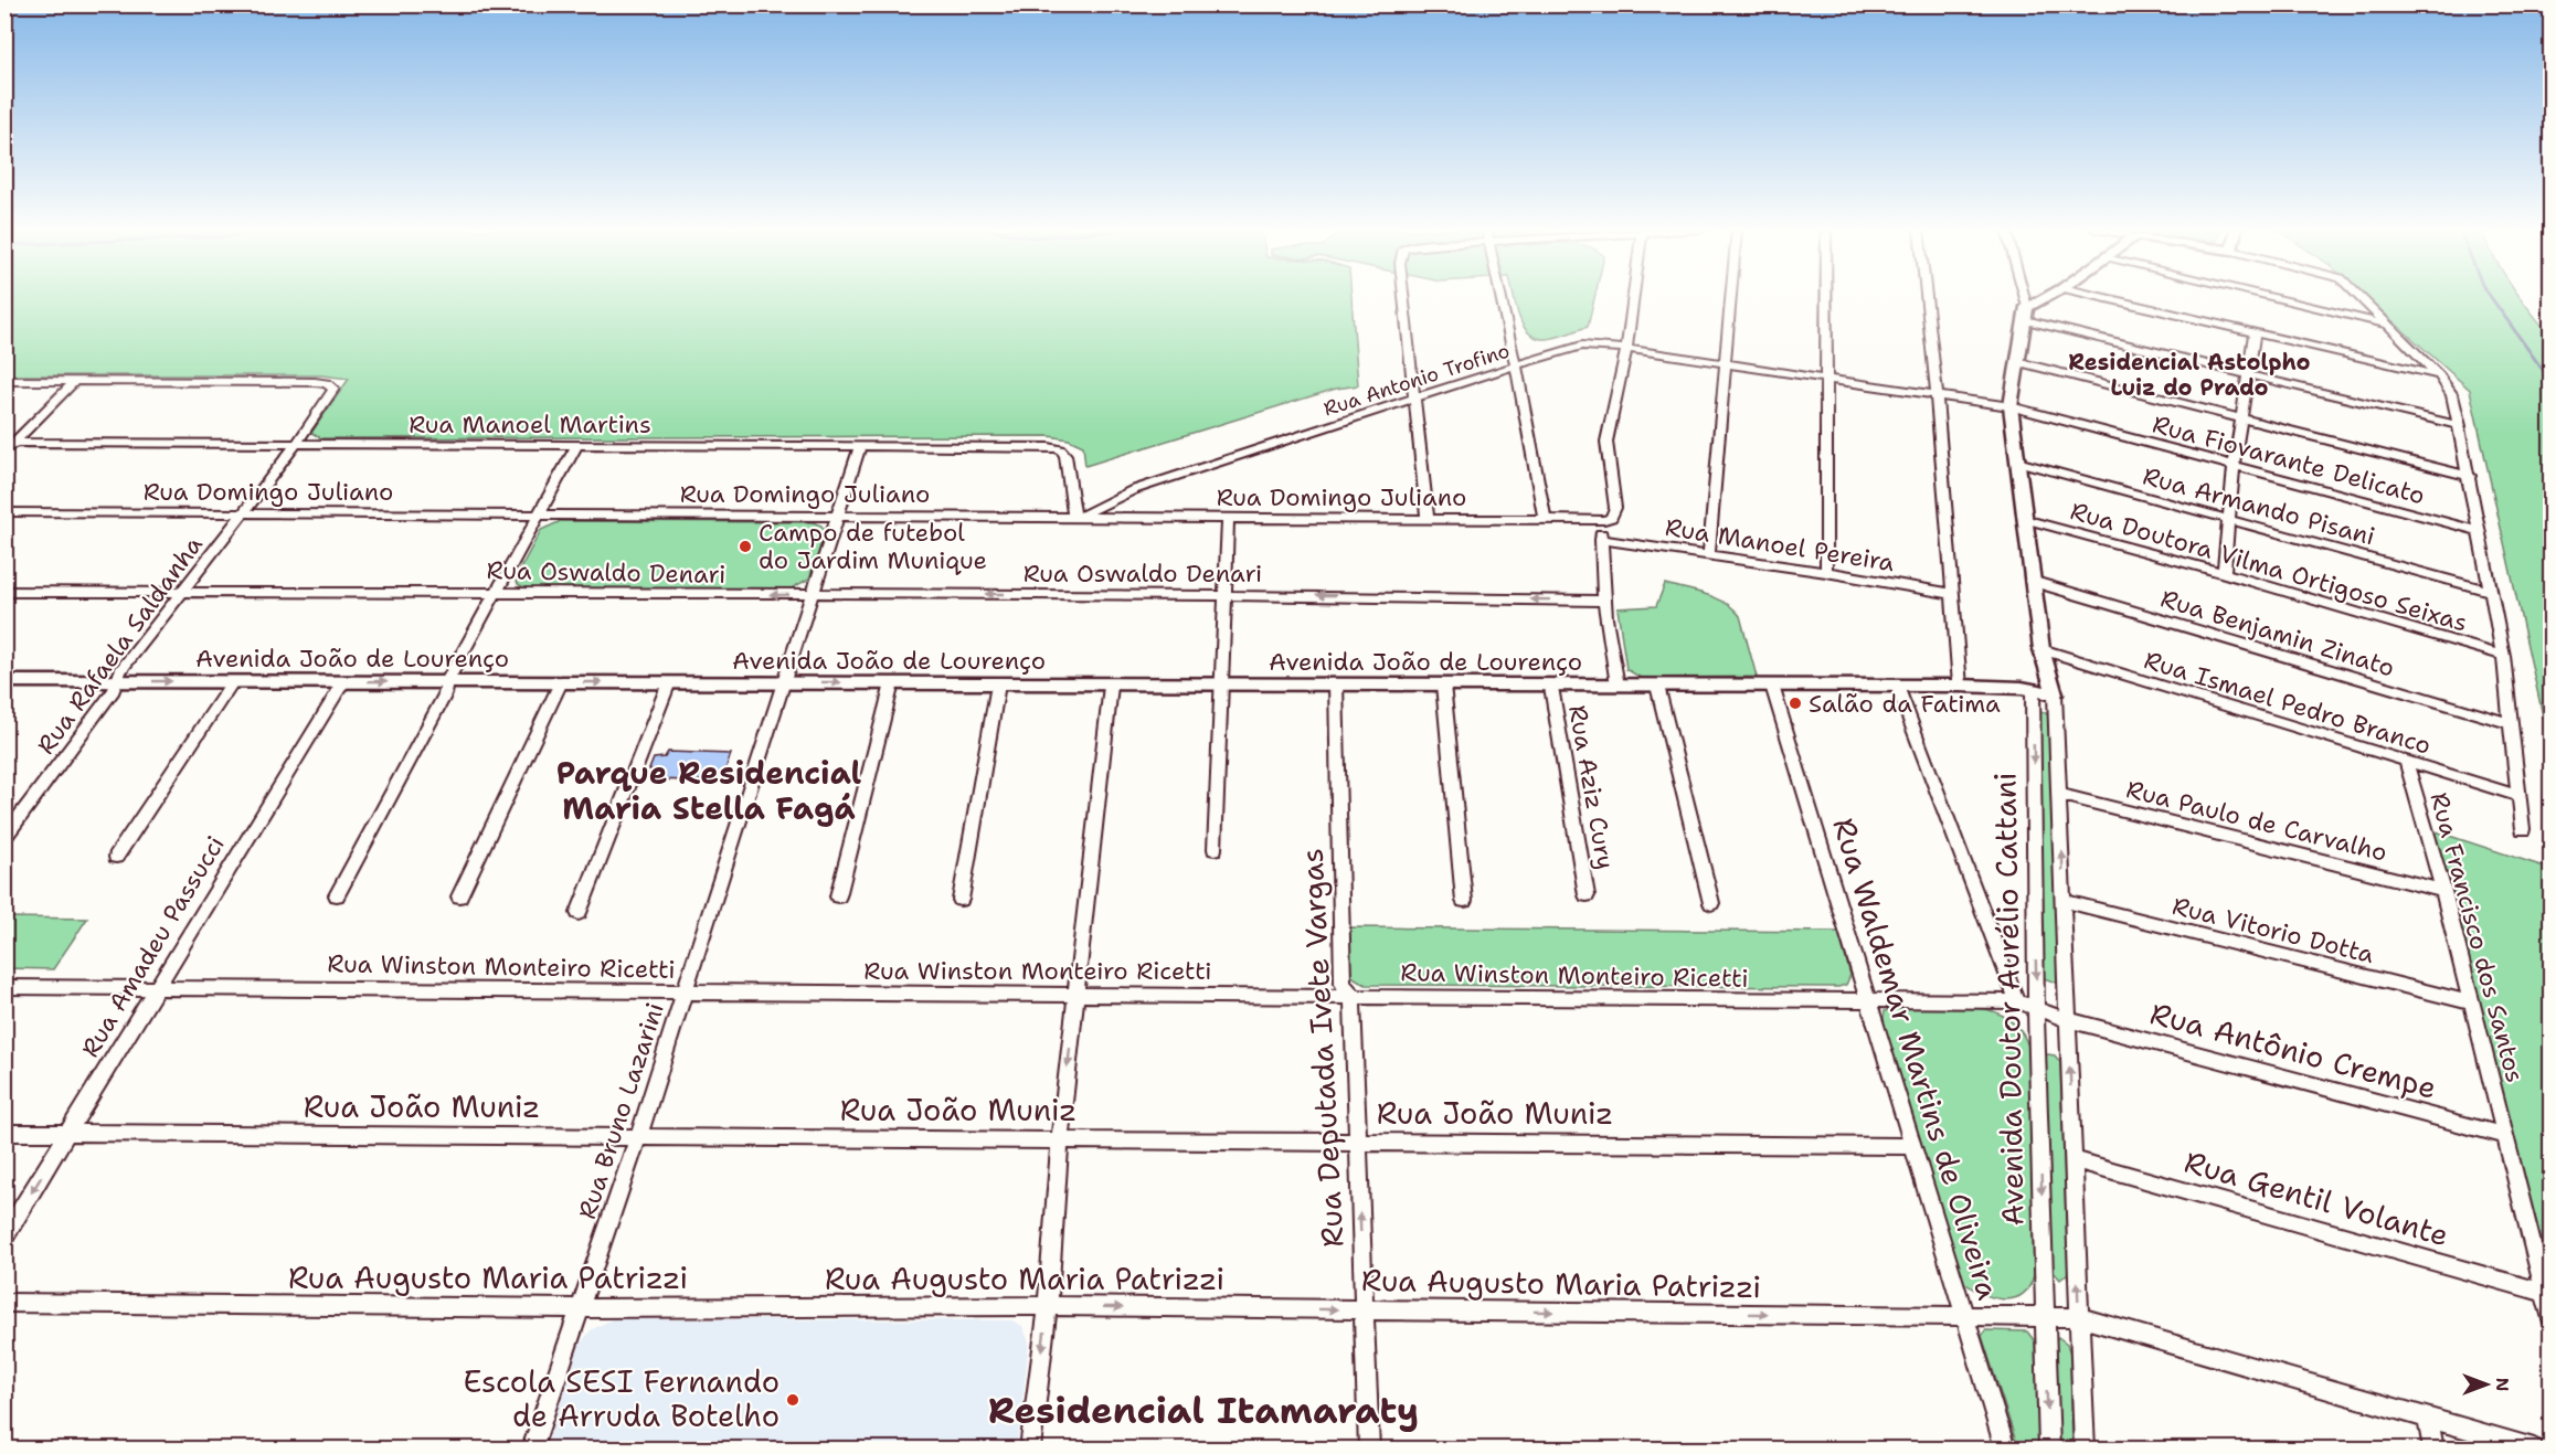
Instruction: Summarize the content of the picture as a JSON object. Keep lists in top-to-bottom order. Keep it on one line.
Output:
{"streets":{"street":["Rua Antonio Trofino","Rua Manoel Martins","Rua Fiovarante Delicato","Rua Domingo Juliano","Rua Armando Pisani","Rua Manoel Pereira","Rua Doutora Vilma Ortigoso Seixas","Rua Oswaldo Denari","Rua Benjamin Zinato","Rua Rafaela Saldanha","Avenida João de Lourenço","Rua Ismael Pedro Branco","Rua Aziz Cury","Rua Paulo de Carvalho","Rua Vitorio Dotta","Rua Francisco dos Santos","Rua Amadeu Passucci","Rua Winston Monteiro Ricetti","Avenida Doutor Aurélio Cattani","Rua Deputada Ivete Vargas","Rua Antônio Crempe","Rua Waldemar Martins de Oliveira","Rua João Muniz","Rua Bruno Lazarini","Rua Gentil Volante","Rua Augusto Maria Patrizzi"]},"crossings":[["Rua Antonio Trofino","Rua Manoel Martins"],["Rua Antonio Trofino","Rua Fiovarante Delicato"],["Rua Antonio Trofino","Rua Domingo Juliano"],["Rua Antonio Trofino","Avenida Doutor Aurélio Cattani"],["Rua Manoel Martins","Rua Domingo Juliano"],["Rua Manoel Martins","Rua Rafaela Saldanha"],["Rua Manoel Martins","Rua Bruno Lazarini"],["Rua Fiovarante Delicato","Avenida Doutor Aurélio Cattani"],["Rua Domingo Juliano","Rua Rafaela Saldanha"],["Rua Domingo Juliano","Rua Bruno Lazarini"],["Rua Armando Pisani","Avenida Doutor Aurélio Cattani"],["Rua Doutora Vilma Ortigoso Seixas","Avenida Doutor Aurélio Cattani"],["Rua Oswaldo Denari","Rua Rafaela Saldanha"],["Rua Oswaldo Denari","Rua Bruno Lazarini"],["Rua Benjamin Zinato","Avenida Doutor Aurélio Cattani"],["Rua Rafaela Saldanha","Avenida João de Lourenço"],["Avenida João de Lourenço","Rua Aziz Cury"],["Avenida João de Lourenço","Rua Amadeu Passucci"],["Avenida João de Lourenço","Avenida Doutor Aurélio Cattani"],["Avenida João de Lourenço","Rua Deputada Ivete Vargas"],["Avenida João de Lourenço","Rua Waldemar Martins de Oliveira"],["Avenida João de Lourenço","Rua Bruno Lazarini"],["Rua Ismael Pedro Branco","Rua Francisco dos Santos"],["Rua Ismael Pedro Branco","Avenida Doutor Aurélio Cattani"],["Rua Paulo de Carvalho","Rua Francisco dos Santos"],["Rua Paulo de Carvalho","Avenida Doutor Aurélio Cattani"],["Rua Vitorio Dotta","Rua Francisco dos Santos"],["Rua Vitorio Dotta","Avenida Doutor Aurélio Cattani"],["Rua Francisco dos Santos","Rua Antônio Crempe"],["Rua Francisco dos Santos","Rua Gentil Volante"],["Rua Amadeu Passucci","Rua Winston Monteiro Ricetti"],["Rua Amadeu Passucci","Rua João Muniz"],["Rua Winston Monteiro Ricetti","Avenida Doutor Aurélio Cattani"],["Rua Winston Monteiro Ricetti","Rua Deputada Ivete Vargas"],["Rua Winston Monteiro Ricetti","Rua Antônio Crempe"],["Rua Winston Monteiro Ricetti","Rua Waldemar Martins de Oliveira"],["Rua Winston Monteiro Ricetti","Rua Bruno Lazarini"],["Avenida Doutor Aurélio Cattani","Rua Antônio Crempe"],["Avenida Doutor Aurélio Cattani","Rua Gentil Volante"],["Avenida Doutor Aurélio Cattani","Rua Augusto Maria Patrizzi"],["Rua Deputada Ivete Vargas","Rua João Muniz"],["Rua Deputada Ivete Vargas","Rua Augusto Maria Patrizzi"],["Rua Waldemar Martins de Oliveira","Rua João Muniz"],["Rua Waldemar Martins de Oliveira","Rua Augusto Maria Patrizzi"],["Rua João Muniz","Rua Bruno Lazarini"],["Rua Bruno Lazarini","Rua Augusto Maria Patrizzi"]],"one_way":["Rua Oswaldo Denari","Rua Augusto Maria Patrizzi"],"districts":["Residencial Astolpho Luiz do Prado","Parque Residencial Maria Stella Fagá","Residencial Itamaraty"],"places":["Campo de futebol do Jardim Munique","Salão da Fatima","Escola SESI Fernando de Arruda Botelho"],"north":"right"}
